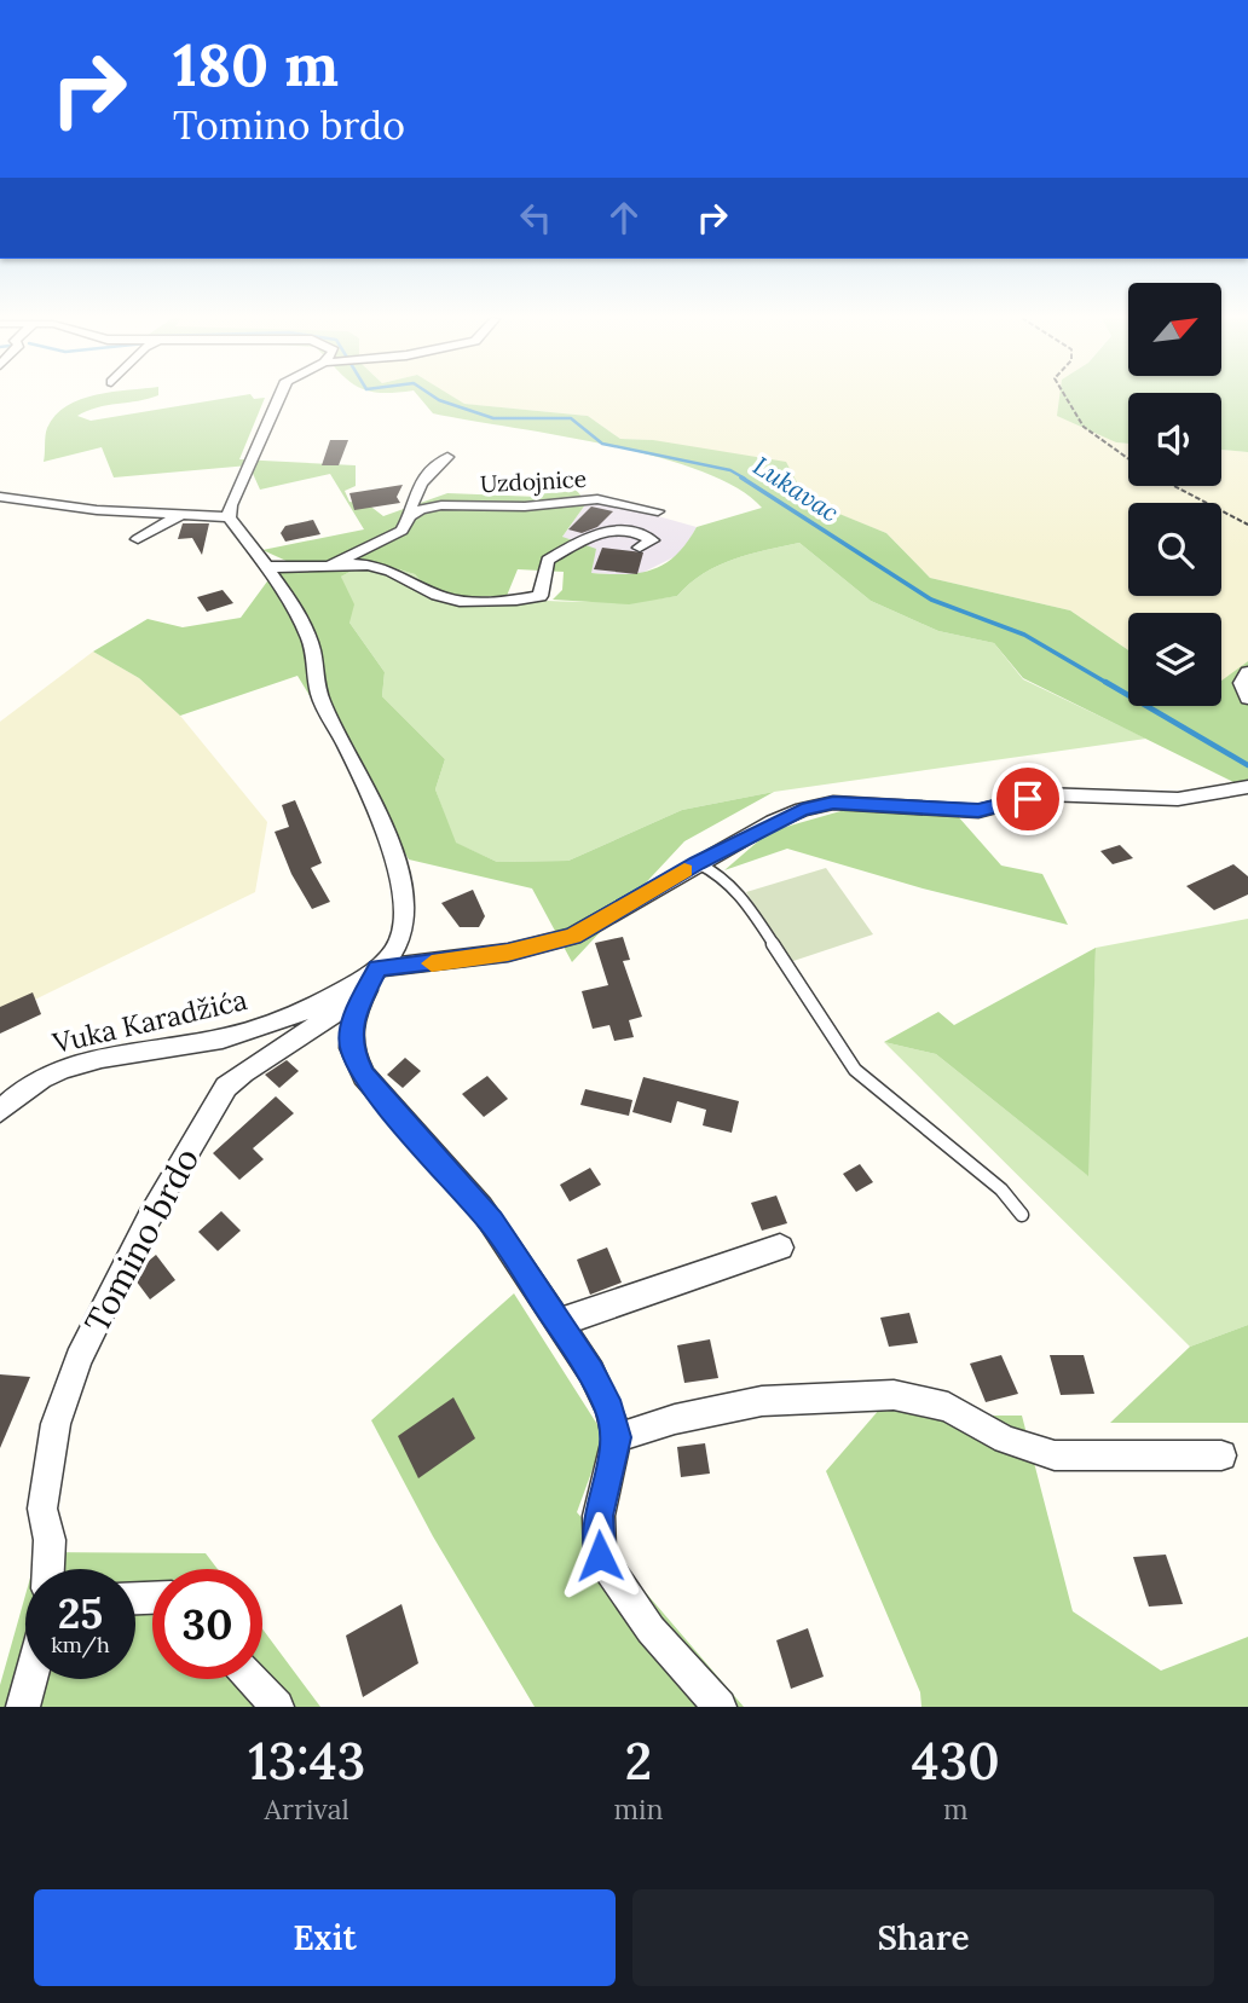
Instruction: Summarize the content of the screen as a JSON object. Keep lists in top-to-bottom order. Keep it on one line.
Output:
{"streets":{"street":["Uzdojnice","Vuka Karadžića","Tomino brdo"]},"crossings":[["Uzdojnice","Vuka Karadžića"],["Vuka Karadžića","Tomino brdo"]],"water":["Lukavac"],"north":"top right","page":{"turn":["180 m","Tomino brdo"],"speed":"25 km/h","limit":"30","eta":["13:43","Arrival","2","min","430","m"],"buttons":["Exit","Share"]}}
